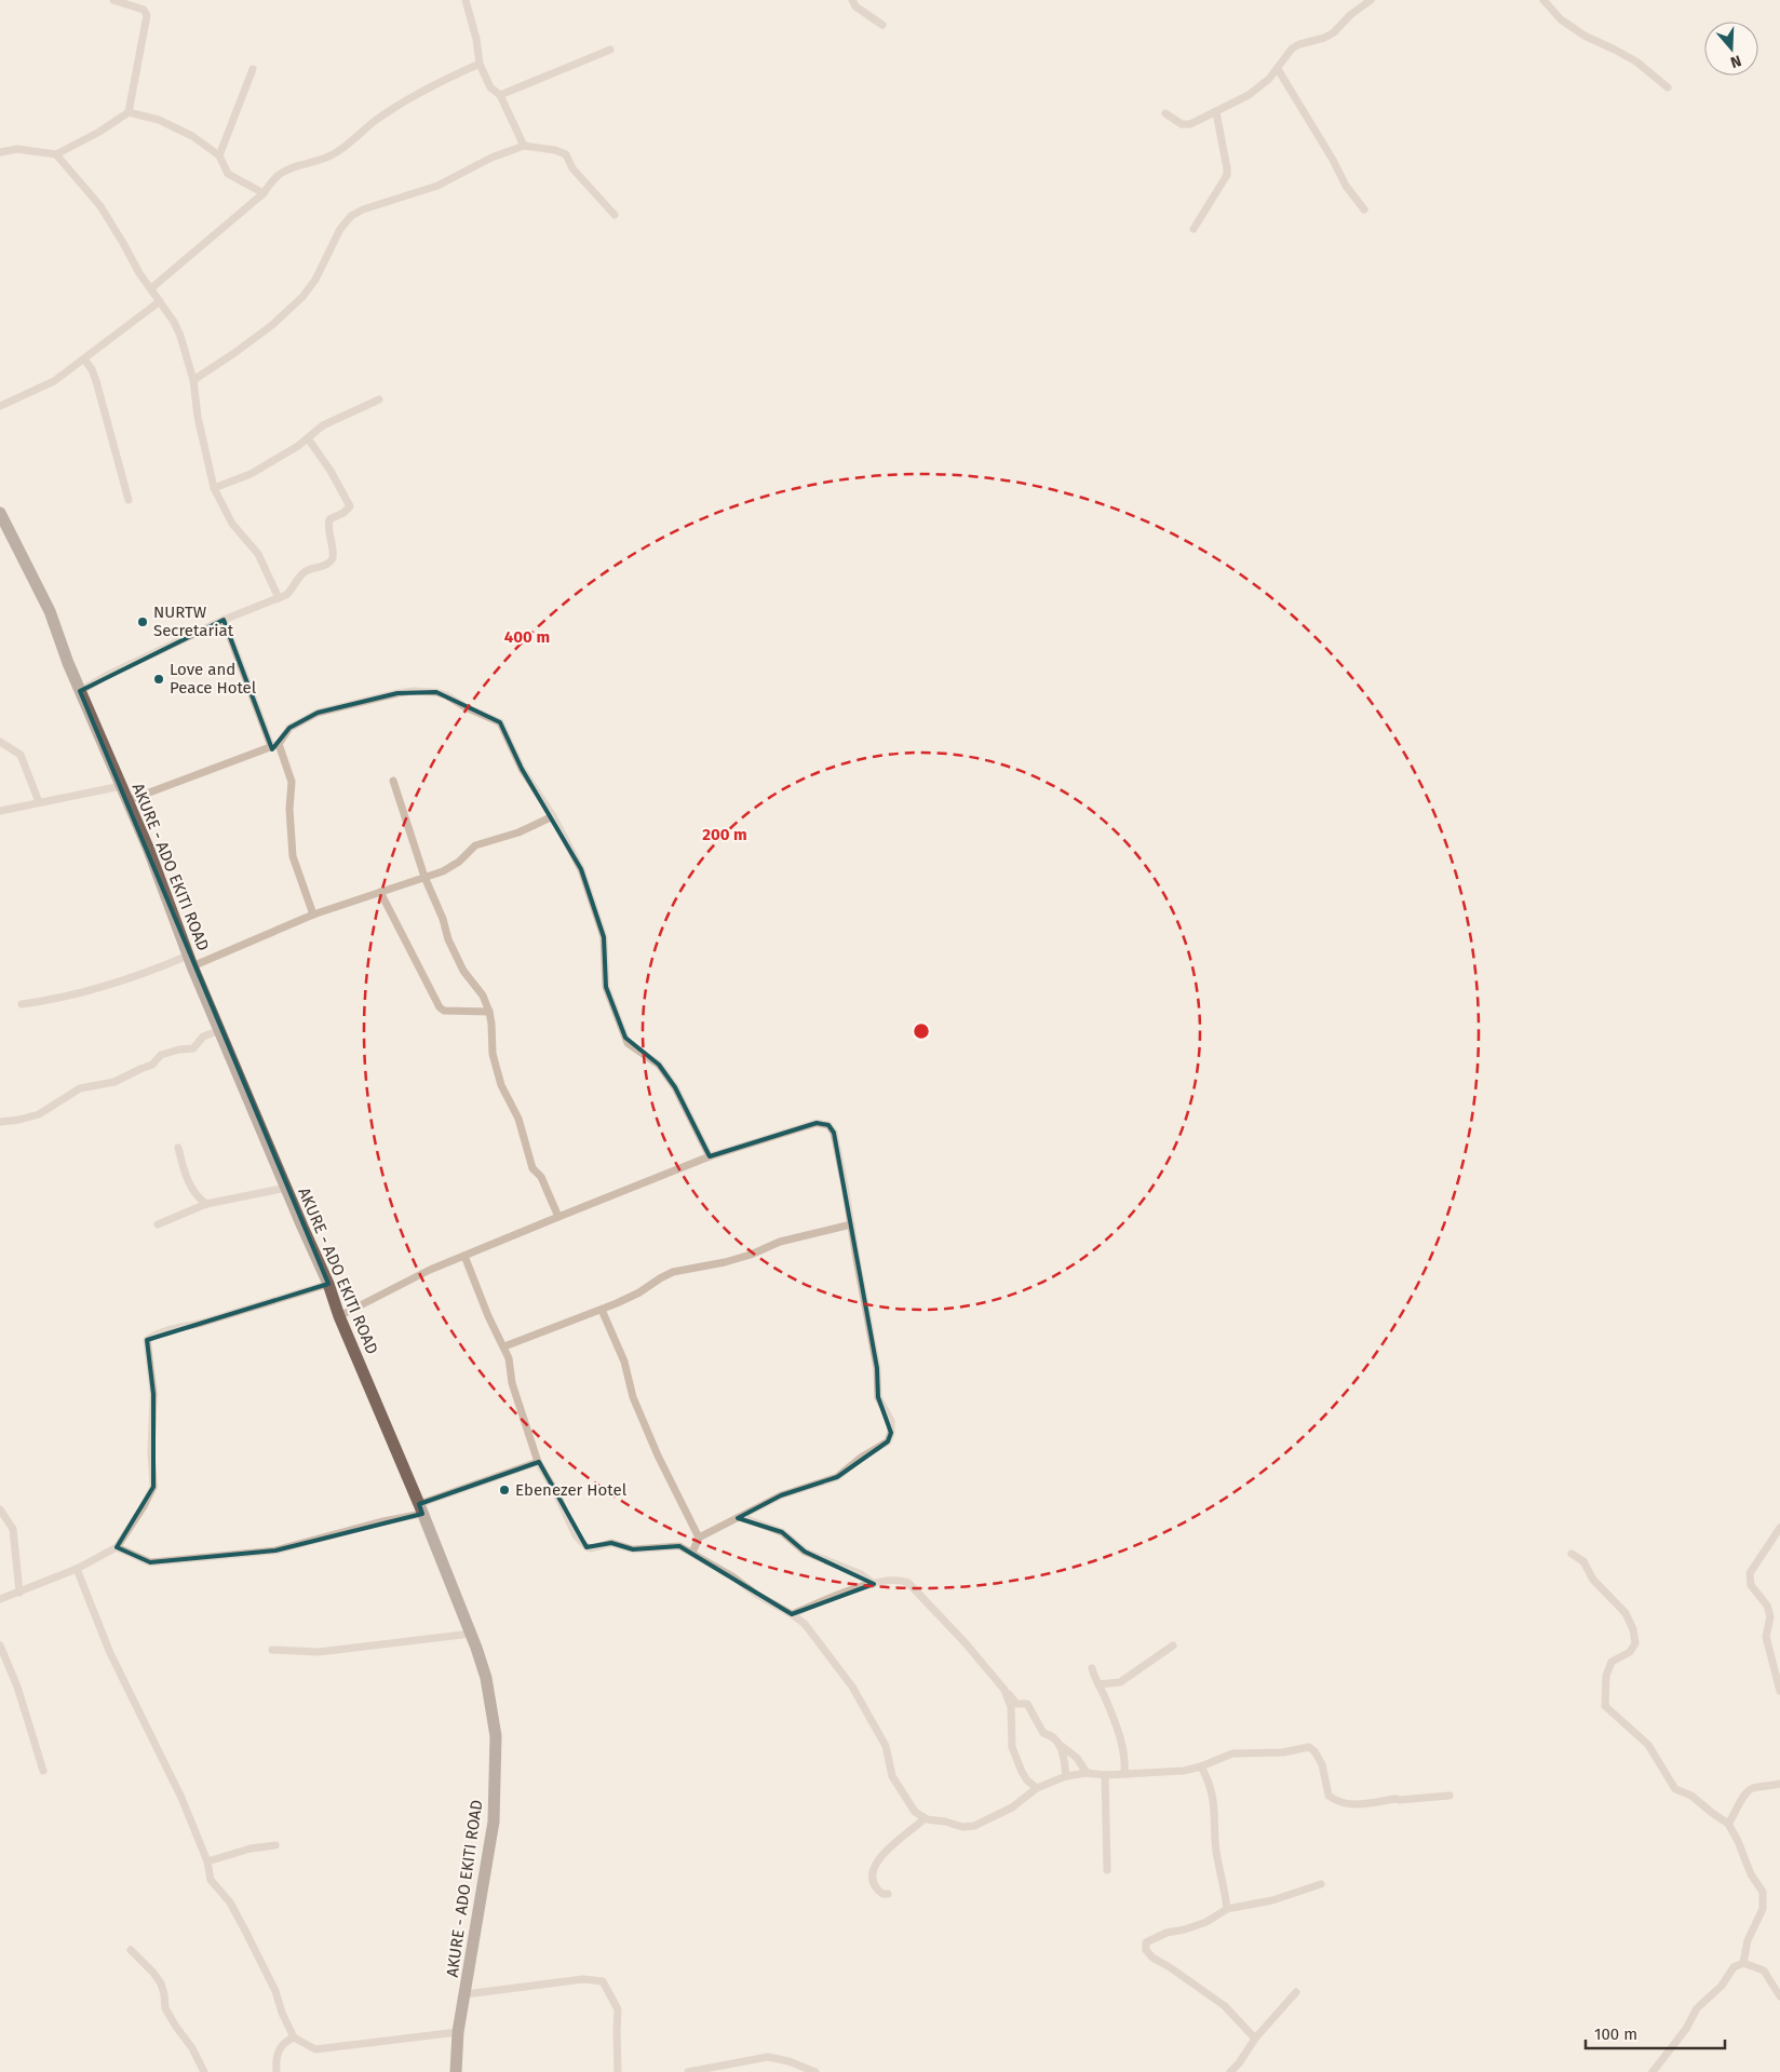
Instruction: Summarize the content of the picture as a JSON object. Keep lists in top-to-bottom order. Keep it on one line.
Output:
{"streets":{"main road":["AKURE - ADO EKITI ROAD"]},"places":["NURTW Secretariat","Love and Peace Hotel","Ebenezer Hotel"],"scale_bar":"100 m","north":"bottom","rings":["400 m","200 m"]}
